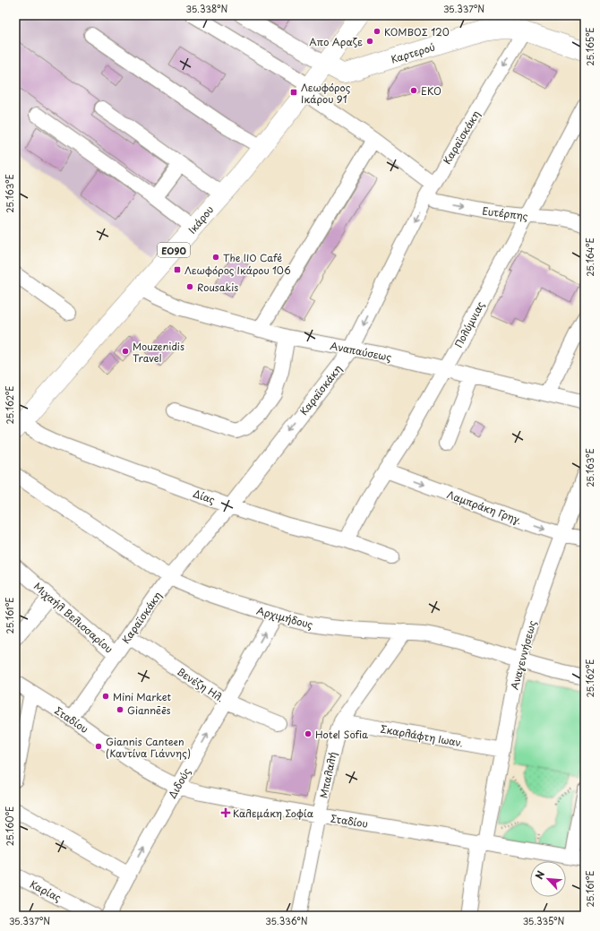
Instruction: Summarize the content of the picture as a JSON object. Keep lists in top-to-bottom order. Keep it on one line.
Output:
{"streets":{"main road":["Καρτερού","Ικάρου","ΕΟ90"],"street":["Καραϊσκάκη","Ευτέρπης","Πολύμνιας","Αναπαύσεως","Δίας","Λαμπράκη Γρηγ.","Μιχαήλ Βελισσαρίου","Αρχιμήδους","Αναγεννήσεως","Βενέζη Ηλ.","Σταδίου","Σκαρλάφτη Ιωαν.","Μπαλαλή","Διδούς","Καρίας"]},"crossings":[["Καρτερού","Καραϊσκάκη"],["Καρτερού","Ικάρου"],["Καραϊσκάκη","Ευτέρπης"],["Καραϊσκάκη","Αναπαύσεως"],["Καραϊσκάκη","Δίας"],["Καραϊσκάκη","Μιχαήλ Βελισσαρίου"],["Καραϊσκάκη","Αρχιμήδους"],["Καραϊσκάκη","Βενέζη Ηλ."],["Καραϊσκάκη","Σταδίου"],["Ευτέρπης","Ικάρου"],["Ευτέρπης","Πολύμνιας"],["Ικάρου","Αναπαύσεως"],["Ικάρου","Δίας"],["Πολύμνιας","Αναπαύσεως"],["Πολύμνιας","Δίας"],["Πολύμνιας","Λαμπράκη Γρηγ."],["Λαμπράκη Γρηγ.","Αναγεννήσεως"],["Αρχιμήδους","Αναγεννήσεως"],["Αρχιμήδους","Μπαλαλή"],["Αρχιμήδους","Διδούς"],["Αναγεννήσεως","Σταδίου"],["Αναγεννήσεως","Σκαρλάφτη Ιωαν."],["Βενέζη Ηλ.","Διδούς"],["Σταδίου","Μπαλαλή"],["Σταδίου","Διδούς"],["Σκαρλάφτη Ιωαν.","Μπαλαλή"]],"one_way":["Λαμπράκη Γρηγ.","Διδούς"],"places":{"other":["ΚΟΜΒΟΣ 120","Απο Αραζε","EKO","The IIO Café","Rousakis","Mouzenidis Travel","Mini Market","Giannēēs","Hotel Sofia","Giannis Canteen (Καντίνα Γιάννης)"],"transit":["Λεωφόρος Ικάρου 91","Λεωφόρος Ικάρου 106"],"health":["Καλεμάκη Σοφία"]},"north":"top left","coordinates":["35.338°N","35.337°N","25.165°E","25.163°E","25.164°E","25.162°E","25.161°E","25.160°E","35.336°N","35.335°N"]}
